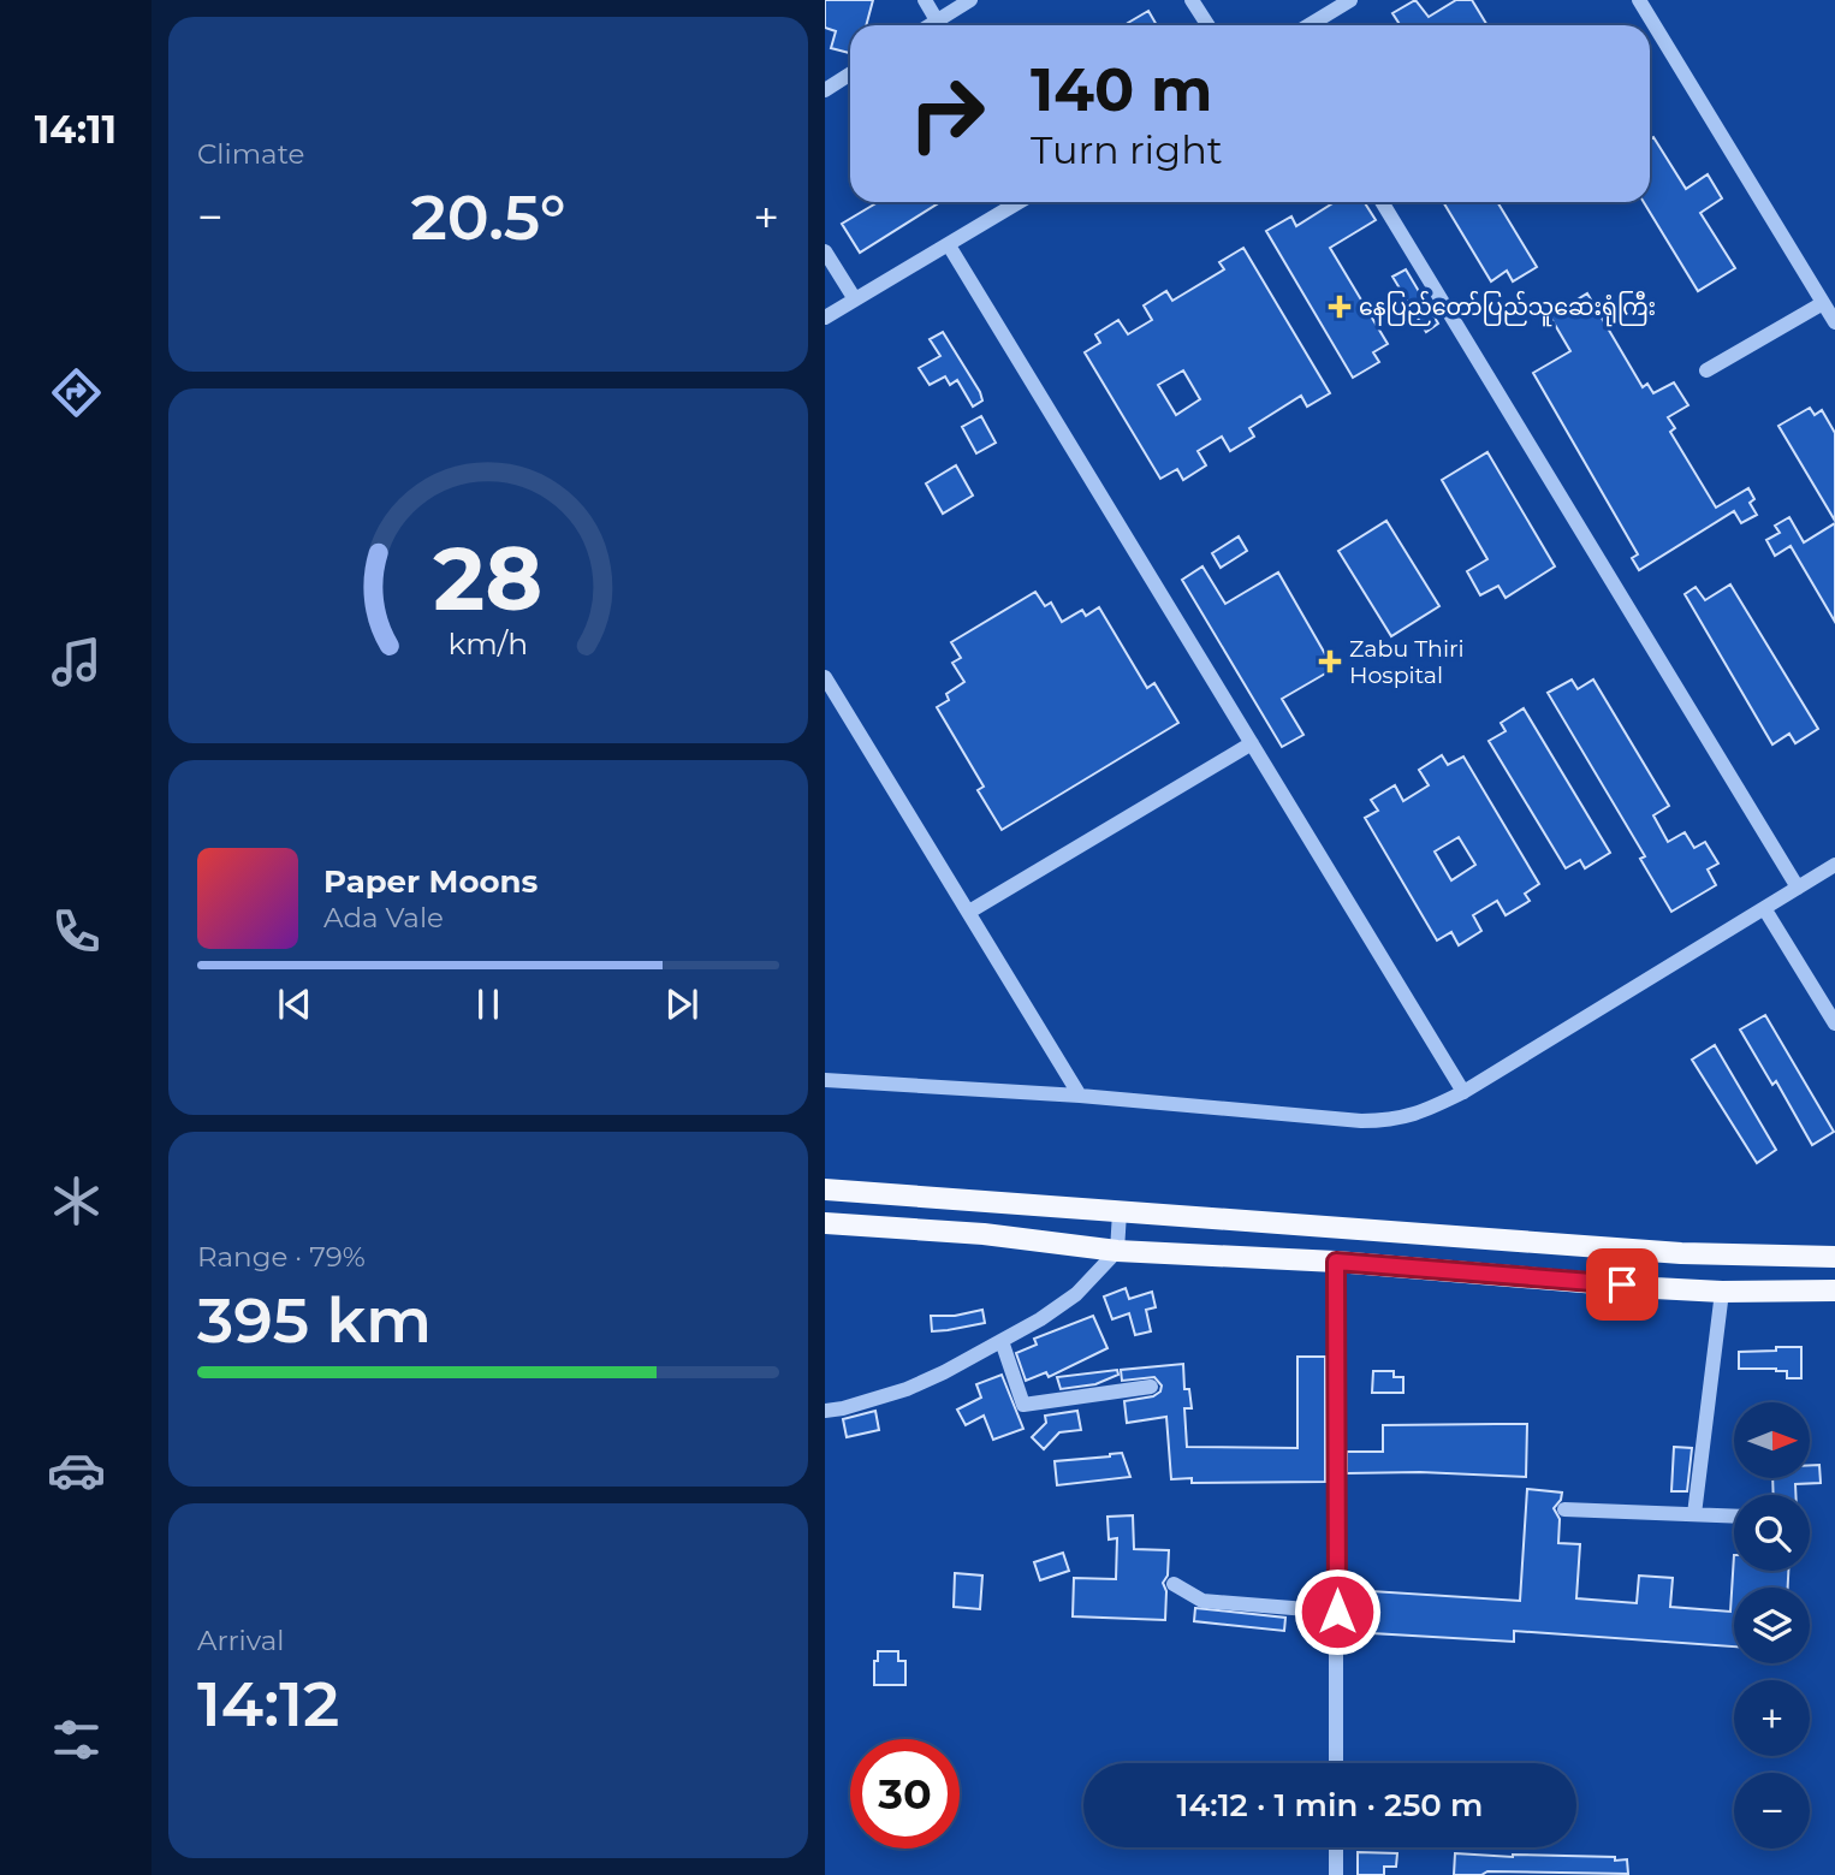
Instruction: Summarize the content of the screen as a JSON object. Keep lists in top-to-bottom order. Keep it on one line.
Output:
{"places":{"health":["နေပြည်တော်ပြည်သူဆေးရုံကြီး","Zabu Thiri Hospital"]},"north":"right","page":{"tabs":"14:11","tile":["Climate",["Range · 79%","395 km"],["Arrival","14:12"]],"turn":["140 m","Turn right"],"heat":["−","20.5°","+"],"song":["Paper Moons","Ada Vale"],"map_buttons":["+","−"],"limit":"30","trip":"14:12 · 1 min · 250 m","gauge":["28","km/h"]}}
